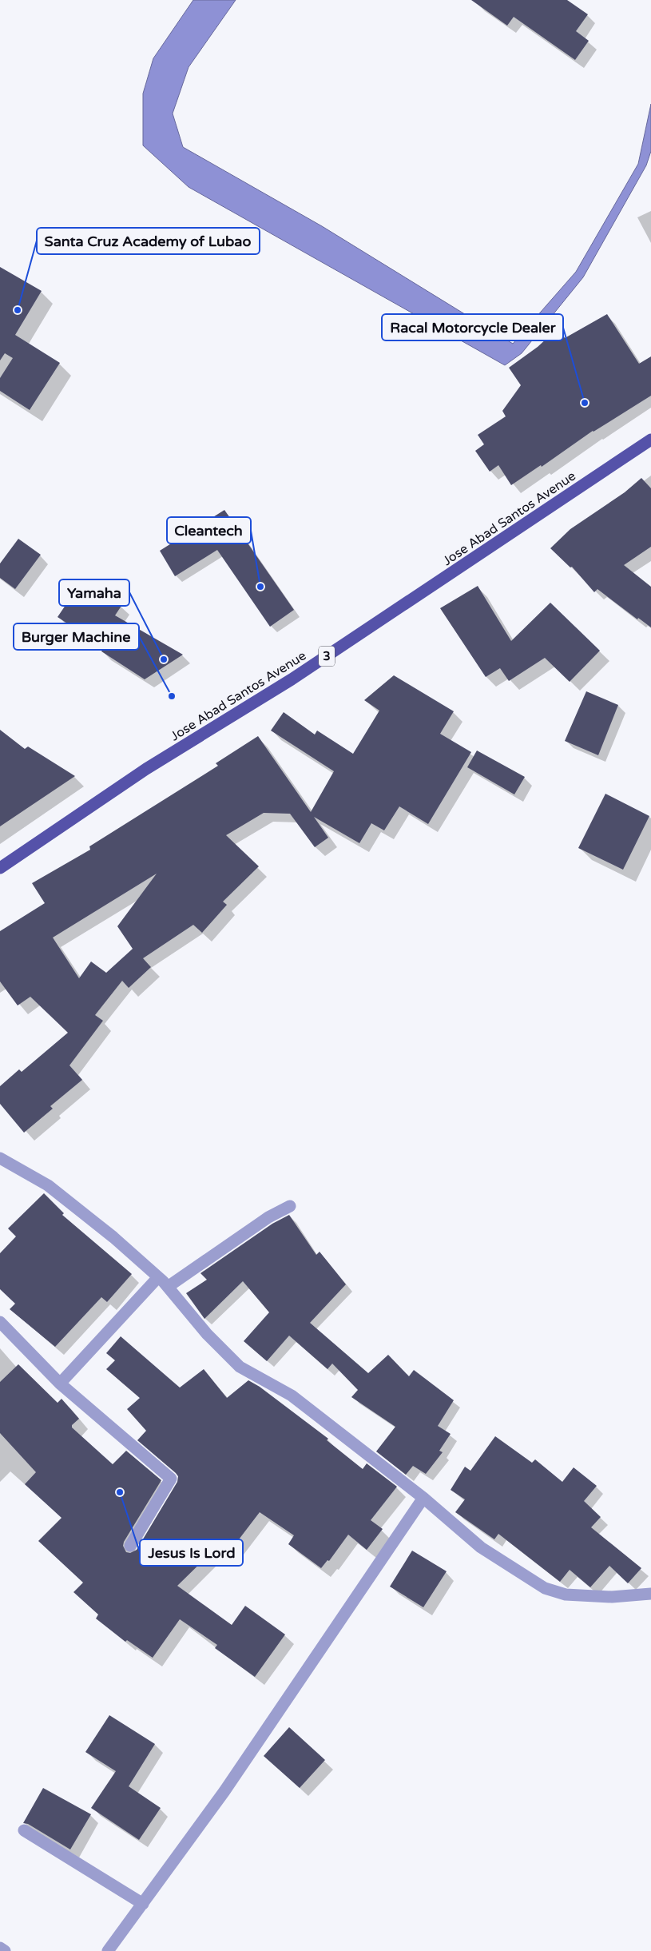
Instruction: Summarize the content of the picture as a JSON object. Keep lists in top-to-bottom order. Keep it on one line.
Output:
{"streets":{"main road":["Jose Abad Santos Avenue","3"]},"places":["Santa Cruz Academy of Lubao","Racal Motorcycle Dealer","Cleantech","Yamaha","Burger Machine","Jesus Is Lord"]}
